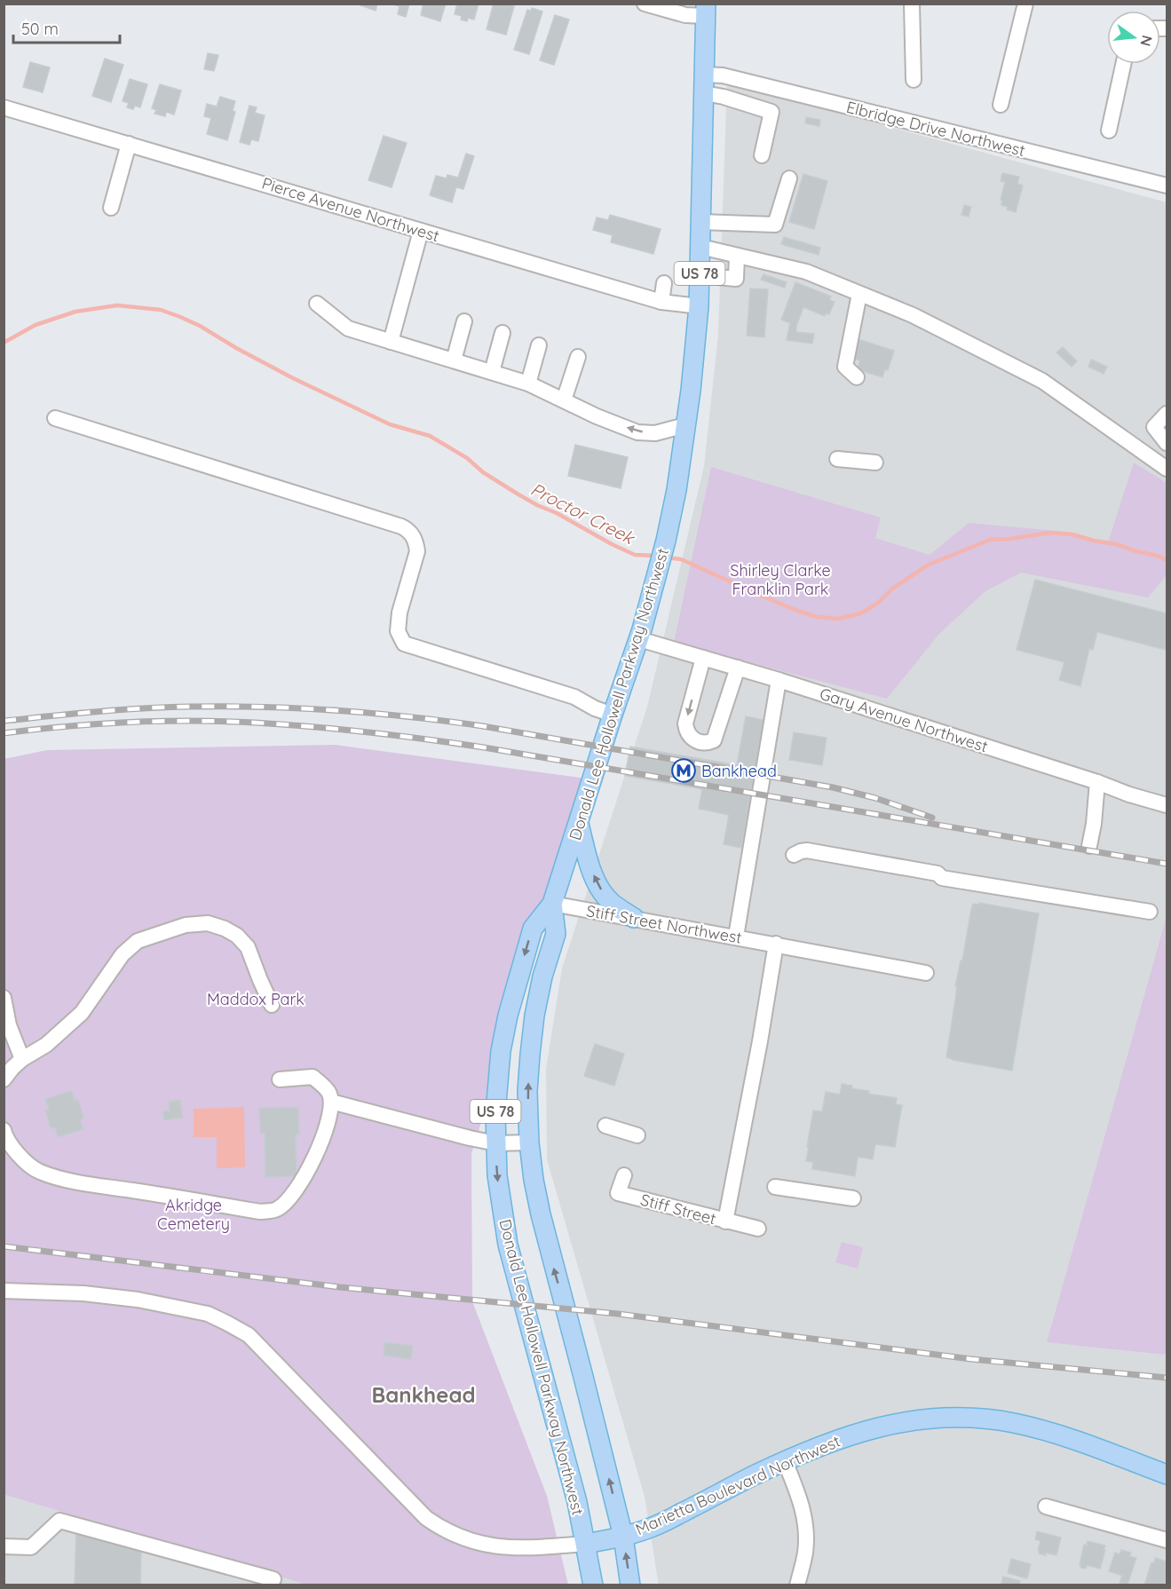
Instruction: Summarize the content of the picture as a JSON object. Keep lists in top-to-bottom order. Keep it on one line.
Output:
{"streets":{"main road":["US 78","Donald Lee Hollowell Parkway Northwest","Marietta Boulevard Northwest"],"street":["Elbridge Drive Northwest","Pierce Avenue Northwest","Gary Avenue Northwest","Stiff Street Northwest","Stiff Street"]},"crossings":[["Elbridge Drive Northwest","Donald Lee Hollowell Parkway Northwest"],["Pierce Avenue Northwest","Donald Lee Hollowell Parkway Northwest"],["Donald Lee Hollowell Parkway Northwest","Gary Avenue Northwest"],["Donald Lee Hollowell Parkway Northwest","Stiff Street Northwest"],["Donald Lee Hollowell Parkway Northwest","Marietta Boulevard Northwest"]],"districts":["Bankhead"],"water":["Proctor Creek"],"parks":["Shirley Clarke Franklin Park","Maddox Park","Akridge Cemetery"],"places":{"metro station":["Bankhead"]},"scale_bar":"50 m","north":"right"}
